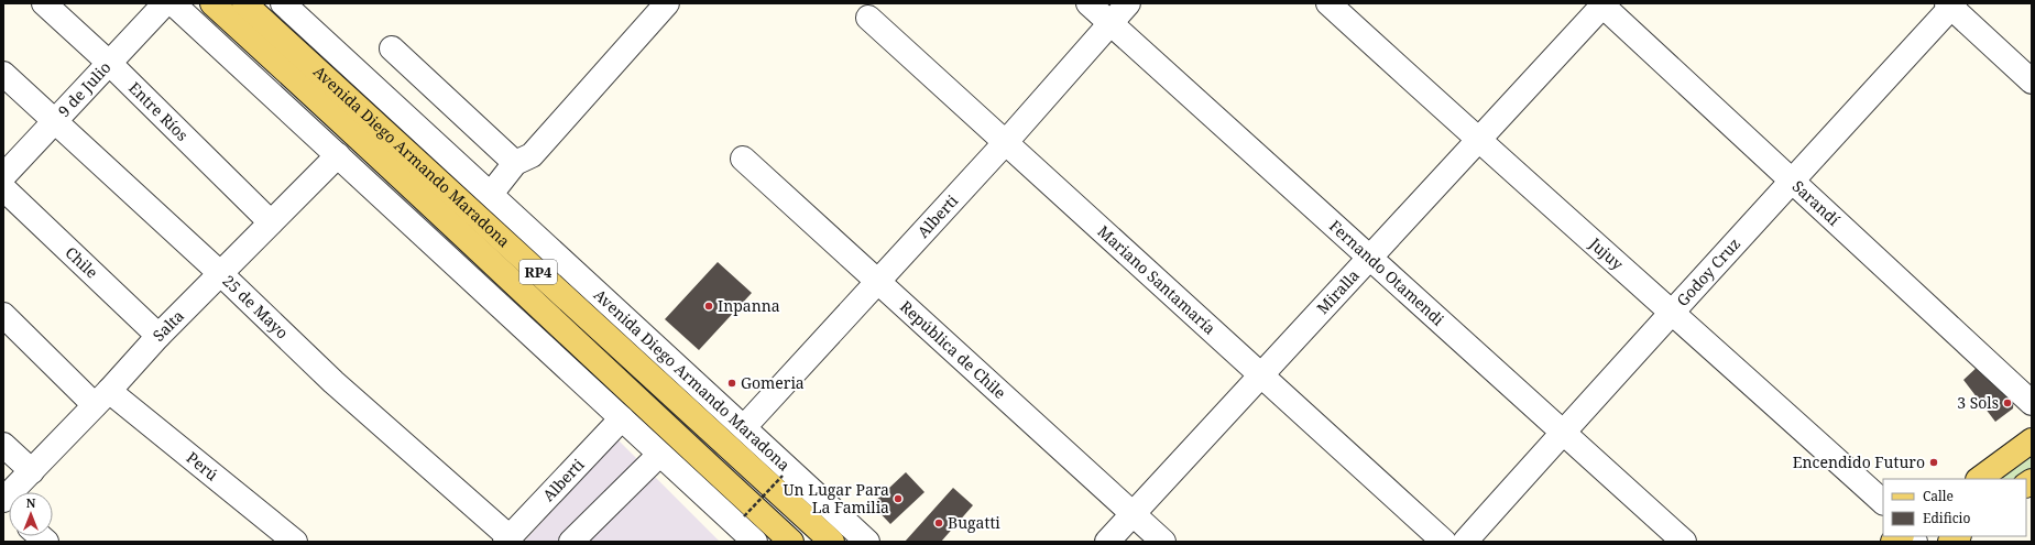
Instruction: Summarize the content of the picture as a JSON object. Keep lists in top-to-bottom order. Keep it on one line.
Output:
{"streets":{"main road":["Avenida Diego Armando Maradona","RP4"],"street":["9 de Julio","Entre Ríos","Sarandí","Alberti","Jujuy","Chile","Fernando Otamendi","Godoy Cruz","Mariano Santamaría","Miralla","25 de Mayo","Salta","República de Chile","Perú"]},"crossings":[["9 de Julio","Entre Ríos"],["9 de Julio","25 de Mayo"],["Entre Ríos","Salta"],["Avenida Diego Armando Maradona","Alberti"],["Sarandí","Godoy Cruz"],["Sarandí","Miralla"],["Alberti","Fernando Otamendi"],["Alberti","Mariano Santamaría"],["Alberti","25 de Mayo"],["Alberti","República de Chile"],["Jujuy","Godoy Cruz"],["Jujuy","Miralla"],["Chile","Salta"],["Fernando Otamendi","Godoy Cruz"],["Fernando Otamendi","Miralla"],["Mariano Santamaría","Miralla"],["Miralla","República de Chile"],["25 de Mayo","Salta"],["Salta","Perú"]],"places":["Inpanna","Gomeria","3 Sols","Encendido Futuro","Un Lugar Para La Familia","Bugatti"],"legend":["Calle","Edificio"],"north":"top"}
